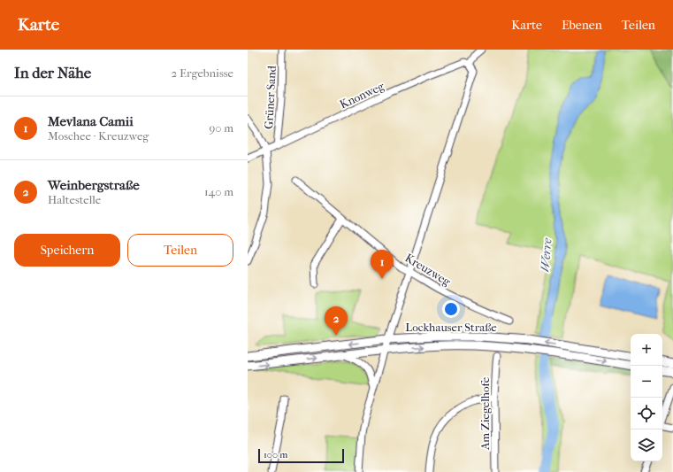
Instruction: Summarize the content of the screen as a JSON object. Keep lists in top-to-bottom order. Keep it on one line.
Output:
{"streets":{"main road":["Lockhauser Straße"],"street":["Knonweg","Grüner Sand","Kreuzweg","Am Ziegelhofe"]},"crossings":[["Knonweg","Grüner Sand"]],"water":["Werre"],"scale_bar":"100 m","page":{"header":"Karte","nav":["Karte","Ebenen","Teilen"],"heading":["In der Nähe","2 Ergebnisse"],"list":[{"mark":"1","name":"Mevlana Camii","note":"Moschee · Kreuzweg","value":"90 m"},{"mark":"2","name":"Weinbergstraße","note":"Haltestelle","value":"140 m"}],"buttons":["Speichern","Teilen"],"pins":["1","2"],"map_buttons":["+","−"],"scale":"100 m"}}
